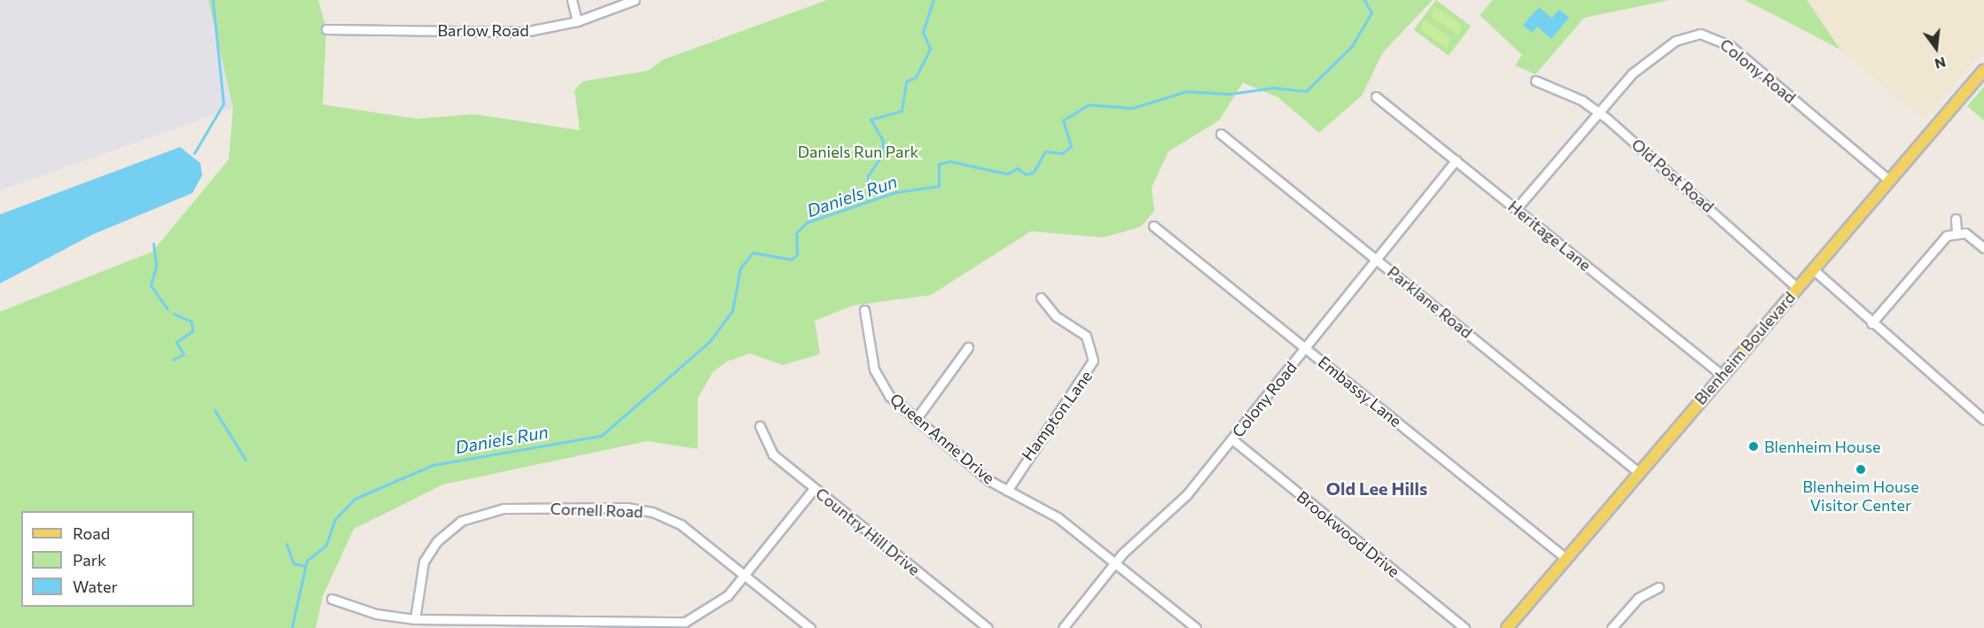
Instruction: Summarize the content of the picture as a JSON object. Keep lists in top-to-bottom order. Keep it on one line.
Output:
{"streets":{"main road":["Blenheim Boulevard"],"street":["Barlow Road","Colony Road","Old Post Road","Heritage Lane","Parklane Road","Embassy Lane","Hampton Lane","Queen Anne Drive","Cornell Road","Country Hill Drive","Brookwood Drive"]},"crossings":[["Colony Road","Old Post Road"],["Colony Road","Heritage Lane"],["Colony Road","Parklane Road"],["Colony Road","Blenheim Boulevard"],["Colony Road","Embassy Lane"],["Colony Road","Queen Anne Drive"],["Colony Road","Brookwood Drive"],["Old Post Road","Blenheim Boulevard"],["Heritage Lane","Blenheim Boulevard"],["Parklane Road","Blenheim Boulevard"],["Blenheim Boulevard","Embassy Lane"],["Hampton Lane","Queen Anne Drive"]],"districts":["Old Lee Hills"],"water":["Daniels Run"],"parks":["Daniels Run Park"],"places":["Blenheim House","Blenheim House Visitor Center"],"legend":["Road","Park","Water"],"north":"bottom"}
